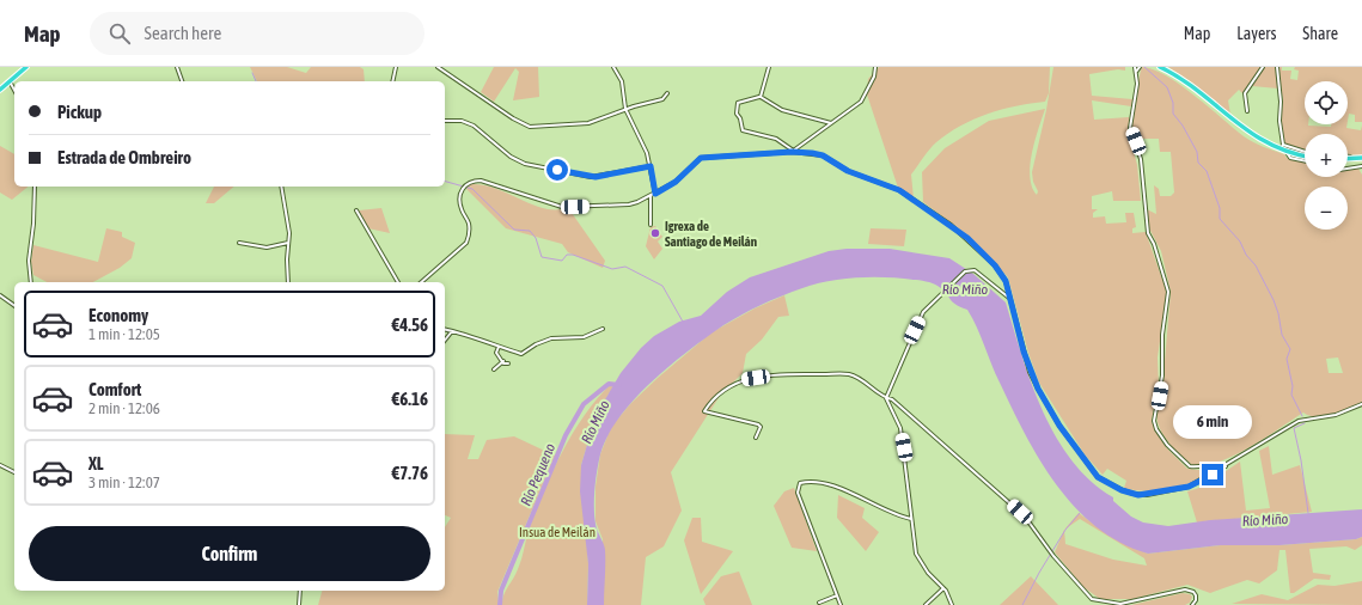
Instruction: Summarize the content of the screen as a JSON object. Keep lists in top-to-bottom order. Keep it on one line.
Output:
{"water":["Río Miño","Río Pequeno"],"parks":["Insua de Meilán"],"places":["Igrexa de Santiago de Meilán"],"page":{"header":"Map","search":"Search here","nav":["Map","Layers","Share"],"map_buttons":["+","−"],"banner":["Pickup","Estrada de Ombreiro"],"list":[{"name":"Economy","note":"1 min · 12:05","value":"€4.56"},{"name":"Comfort","note":"2 min · 12:06","value":"€6.16"},{"name":"XL","note":"3 min · 12:07","value":"€7.76"}],"bubble":"6 min","buttons":"Confirm"}}
